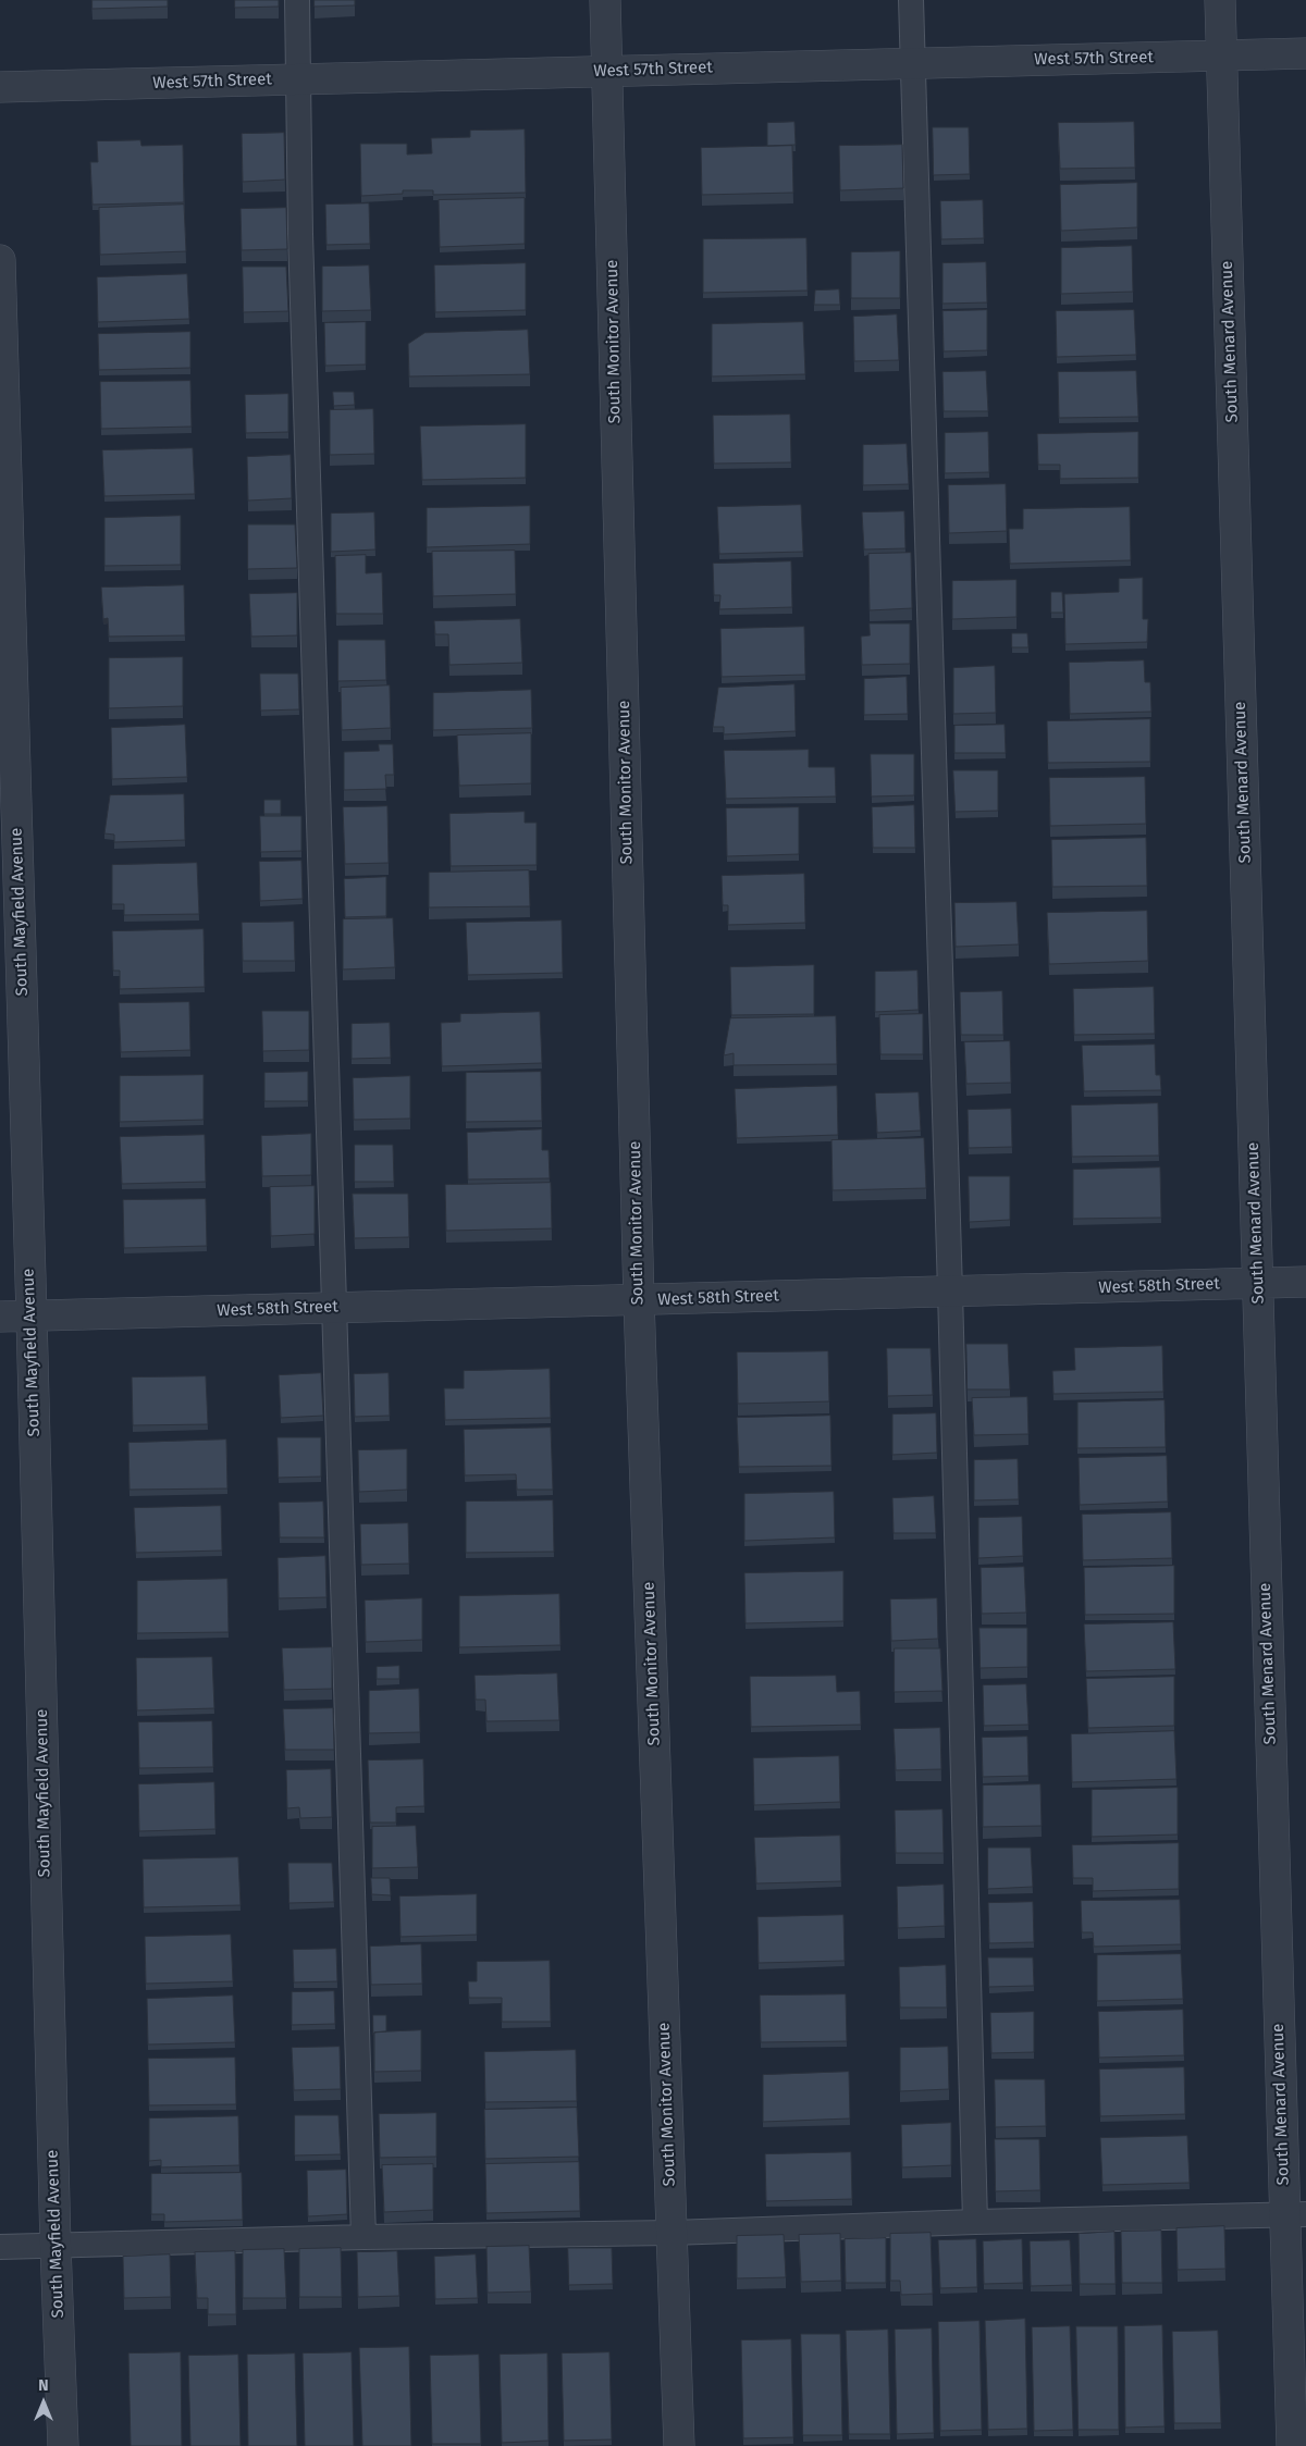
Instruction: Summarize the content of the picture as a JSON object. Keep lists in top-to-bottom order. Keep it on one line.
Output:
{"streets":{"street":["West 57th Street","South Monitor Avenue","South Menard Avenue","South Mayfield Avenue","West 58th Street"]},"crossings":[["West 57th Street","South Monitor Avenue"],["West 57th Street","South Menard Avenue"],["South Monitor Avenue","West 58th Street"],["South Menard Avenue","West 58th Street"],["South Mayfield Avenue","West 58th Street"]],"north":"top"}
